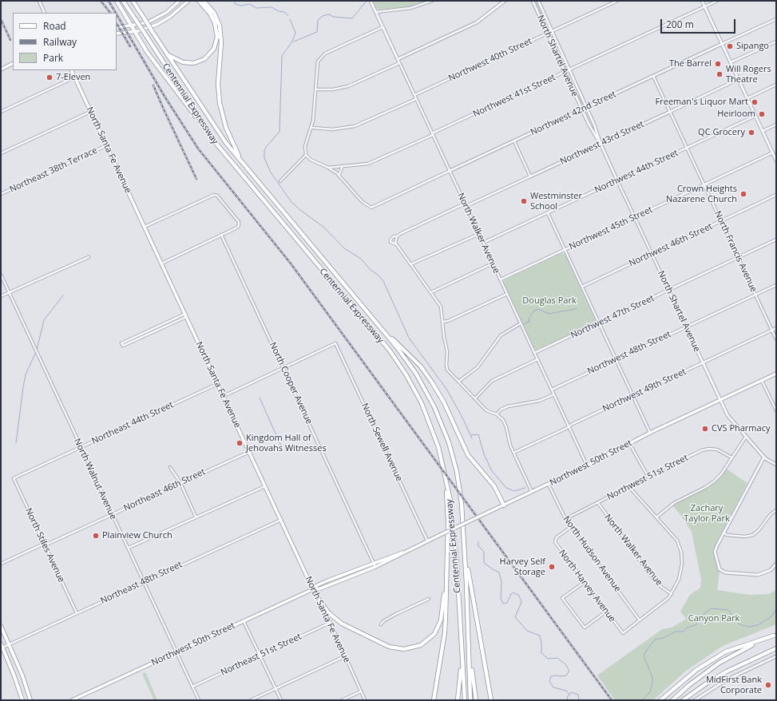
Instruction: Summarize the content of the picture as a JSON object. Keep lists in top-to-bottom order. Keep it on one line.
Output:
{"streets":{"highway":["Centennial Expressway"],"main road":["North Santa Fe Avenue","Northwest 50th Street"],"street":["North Shartel Avenue","Northwest 40th Street","Northwest 41st Street","Northwest 42nd Street","Northwest 43rd Street","Northeast 38th Terrace","Northwest 44th Street","Northwest 45th Street","North Walker Avenue","Northwest 46th Street","North Francis Avenue","Northwest 47th Street","Northwest 48th Street","North Cooper Avenue","Northwest 49th Street","Northeast 44th Street","North Sewell Avenue","Northwest 51st Street","North Walnut Avenue","Northeast 46th Street","North Stiles Avenue","North Hudson Avenue","Northeast 48th Street","North Harvey Avenue","Northeast 51st Street"]},"crossings":[["North Shartel Avenue","Northwest 40th Street"],["North Shartel Avenue","Northwest 41st Street"],["North Shartel Avenue","Northwest 42nd Street"],["North Shartel Avenue","Northwest 43rd Street"],["North Shartel Avenue","Northwest 44th Street"],["North Shartel Avenue","Northwest 45th Street"],["North Shartel Avenue","Northwest 46th Street"],["North Shartel Avenue","Northwest 47th Street"],["North Shartel Avenue","Northwest 48th Street"],["North Shartel Avenue","Northwest 49th Street"],["North Shartel Avenue","Northwest 50th Street"],["Northwest 40th Street","North Walker Avenue"],["Northwest 41st Street","North Walker Avenue"],["Northwest 42nd Street","North Walker Avenue"],["Northwest 42nd Street","North Francis Avenue"],["Northwest 43rd Street","North Walker Avenue"],["Northwest 43rd Street","North Francis Avenue"],["North Santa Fe Avenue","Northeast 38th Terrace"],["North Santa Fe Avenue","Northeast 44th Street"],["North Santa Fe Avenue","Northwest 50th Street"],["North Santa Fe Avenue","Northeast 46th Street"],["North Santa Fe Avenue","Northeast 48th Street"],["North Santa Fe Avenue","Northeast 51st Street"],["Northwest 44th Street","North Walker Avenue"],["Northwest 44th Street","North Francis Avenue"],["Northwest 45th Street","North Walker Avenue"],["Northwest 45th Street","North Francis Avenue"],["North Walker Avenue","Northwest 47th Street"],["North Walker Avenue","Northwest 48th Street"],["North Walker Avenue","Northwest 49th Street"],["North Walker Avenue","Northwest 50th Street"],["North Walker Avenue","Northwest 51st Street"],["Northwest 46th Street","North Francis Avenue"],["North Francis Avenue","Northwest 47th Street"],["North Francis Avenue","Northwest 48th Street"],["North Francis Avenue","Northwest 49th Street"],["North Cooper Avenue","North Sewell Avenue"],["North Cooper Avenue","Northwest 50th Street"],["Northeast 44th Street","North Walnut Avenue"],["Northeast 44th Street","North Stiles Avenue"],["North Sewell Avenue","Northwest 50th Street"],["Northwest 50th Street","North Walnut Avenue"],["Northwest 50th Street","North Hudson Avenue"],["Northwest 51st Street","North Hudson Avenue"],["North Walnut Avenue","Northeast 46th Street"],["North Walnut Avenue","Northeast 48th Street"],["North Walnut Avenue","Northeast 51st Street"],["Northeast 46th Street","North Stiles Avenue"],["North Stiles Avenue","Northeast 48th Street"],["North Hudson Avenue","North Harvey Avenue"]],"parks":["Douglas Park","Zachary Taylor Park","Canyon Park"],"places":["Sipango","The Barrel","Will Rogers Theatre","7-Eleven","Freeman's Liquor Mart","Heirloom","QC Grocery","Crown Heights Nazarene Church","Westminster School","CVS Pharmacy","Kingdom Hall of Jehovahs Witnesses","Plainview Church","Harvey Self Storage","MidFirst Bank Corporate"],"legend":["Road","Railway","Park"],"scale_bar":"200 m"}
